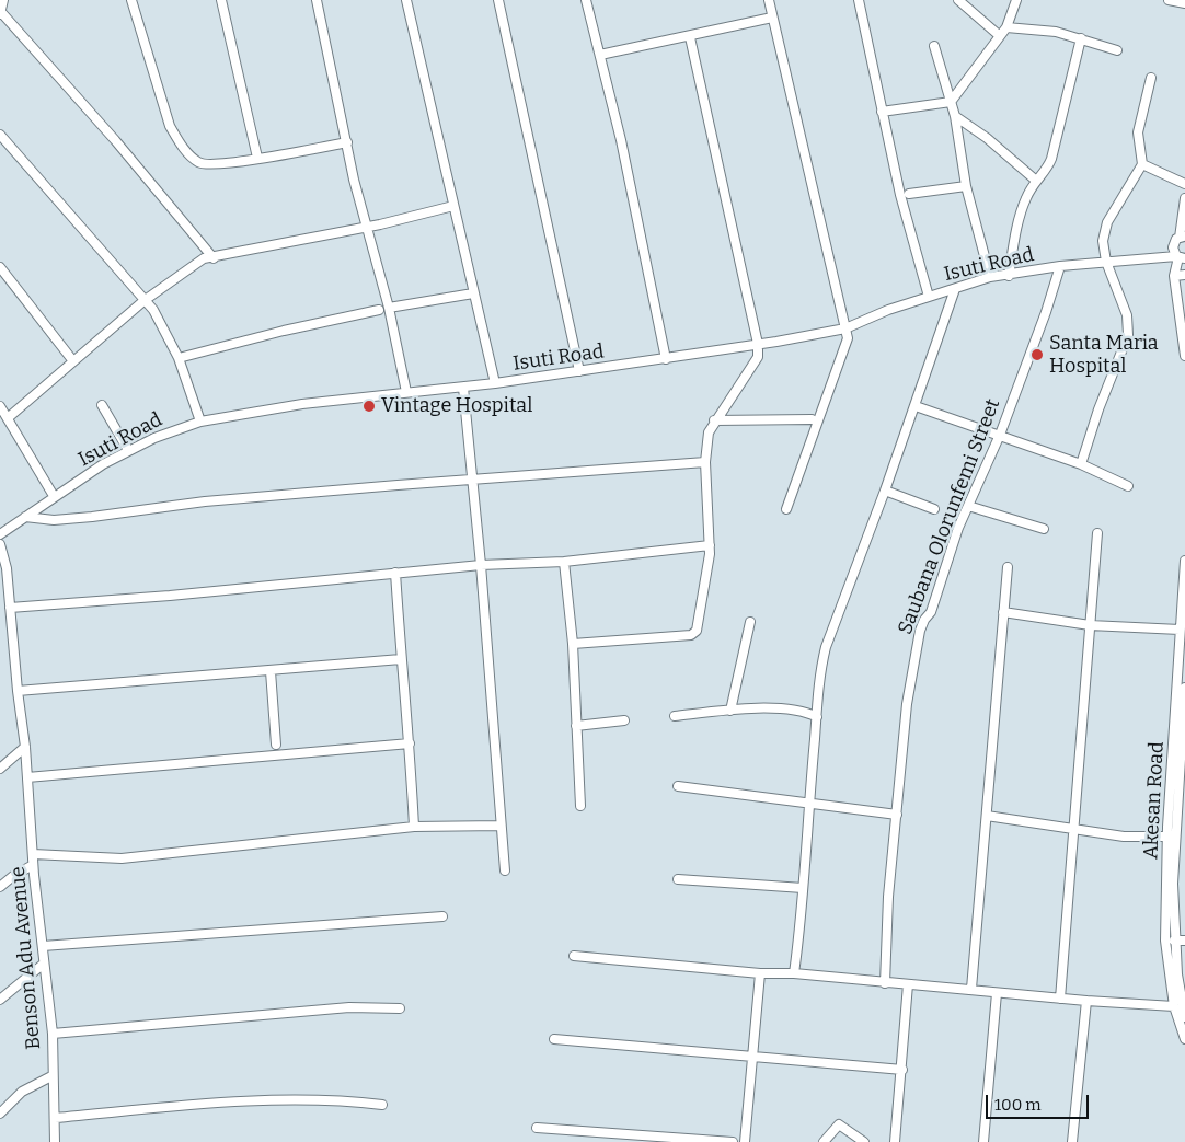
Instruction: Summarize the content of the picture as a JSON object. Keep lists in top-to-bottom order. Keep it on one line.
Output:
{"streets":{"street":["Isuti Road","Saubana Olorunfemi Street","Akesan Road","Benson Adu Avenue"]},"crossings":[["Isuti Road","Saubana Olorunfemi Street"]],"places":["Santa Maria Hospital","Vintage Hospital"],"scale_bar":"100 m"}
